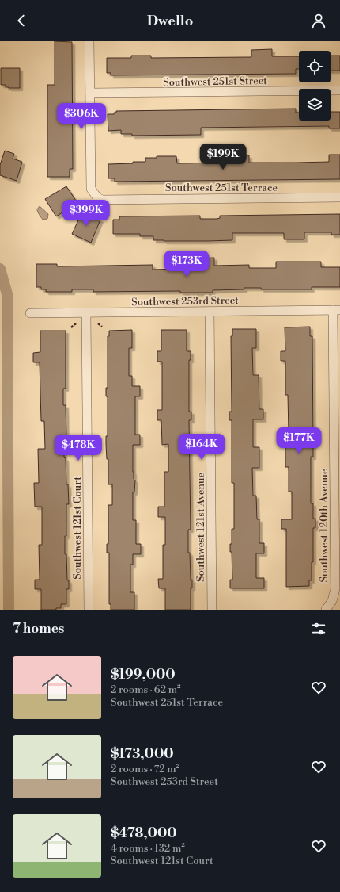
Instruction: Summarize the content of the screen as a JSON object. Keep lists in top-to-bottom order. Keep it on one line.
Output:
{"streets":{"street":["Southwest 251st Street","Southwest 251st Terrace","Southwest 253rd Street","Southwest 120th Avenue","Southwest 121st Avenue","Southwest 121st Court"]},"crossings":[["Southwest 251st Street","Southwest 251st Terrace"],["Southwest 253rd Street","Southwest 120th Avenue"],["Southwest 253rd Street","Southwest 121st Avenue"],["Southwest 253rd Street","Southwest 121st Court"]],"page":{"header":"Dwello","price":["$306K","$199K","$399K","$173K","$177K","$164K","$478K"],"heading":"7 homes","list":[{"name":"$199,000","note":"2 rooms · 62 m² · Southwest 251st Terrace"},{"name":"$173,000","note":"2 rooms · 72 m² · Southwest 253rd Street"},{"name":"$478,000","note":"4 rooms · 132 m² · Southwest 121st Court"}]}}
